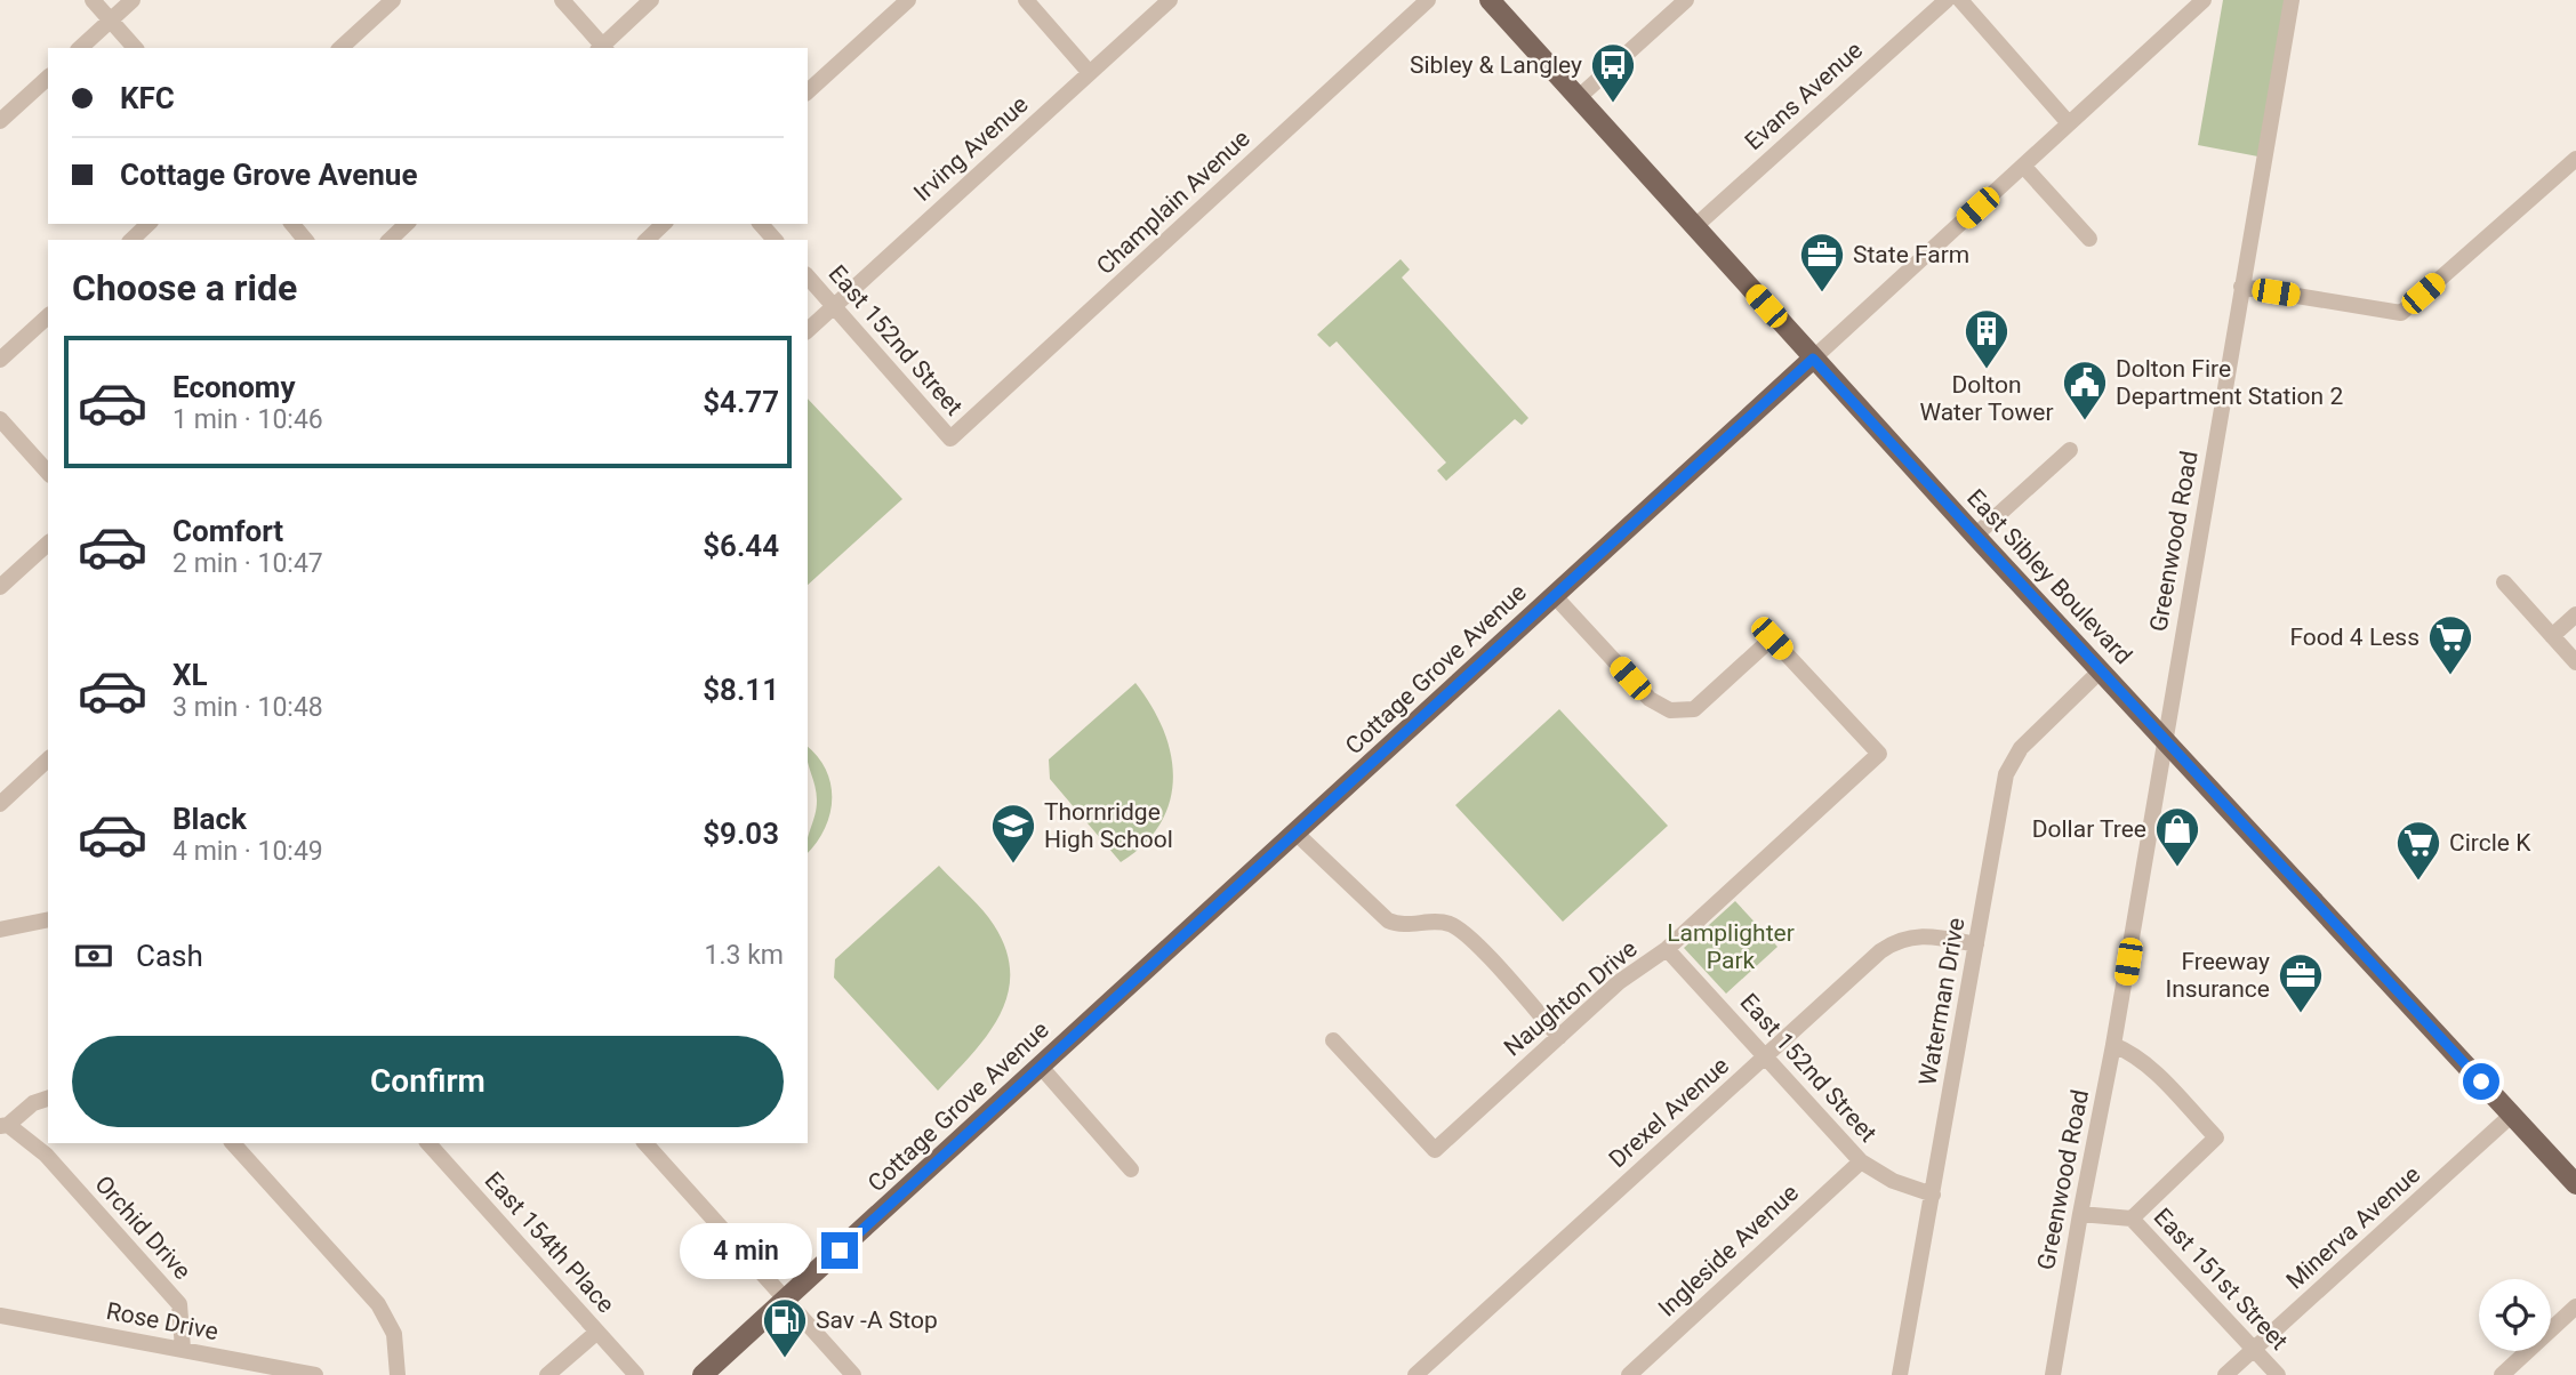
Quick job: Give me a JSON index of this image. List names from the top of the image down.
{
  "streets": {
    "main road": ["East Sibley Boulevard", "Cottage Grove Avenue"],
    "street": [
      "Evans Avenue",
      "Irving Avenue",
      "Champlain Avenue",
      "East 152nd Street",
      "Greenwood Road",
      "Naughton Drive",
      "Waterman Drive",
      "Drexel Avenue",
      "Orchid Drive",
      "Minerva Avenue",
      "East 154th Place",
      "Ingleside Avenue",
      "East 151st Street",
      "Rose Drive"
    ]
  },
  "crossings": [
    ["Evans Avenue", "East Sibley Boulevard"],
    ["Irving Avenue", "East 152nd Street"],
    ["Champlain Avenue", "East 152nd Street"],
    ["East 152nd Street", "Naughton Drive"],
    ["East 152nd Street", "Waterman Drive"],
    ["East 152nd Street", "Drexel Avenue"],
    ["East 152nd Street", "Ingleside Avenue"],
    ["Greenwood Road", "East Sibley Boulevard"],
    ["Greenwood Road", "East 151st Street"],
    ["East Sibley Boulevard", "Cottage Grove Avenue"],
    ["East Sibley Boulevard", "Waterman Drive"],
    ["East Sibley Boulevard", "Minerva Avenue"],
    ["Cottage Grove Avenue", "Naughton Drive"],
    ["Waterman Drive", "Drexel Avenue"],
    ["Orchid Drive", "Rose Drive"],
    ["Minerva Avenue", "East 151st Street"]
  ],
  "parks": ["Lamplighter Park"],
  "places": {
    "bus stop": ["Sibley & Langley"],
    "office": ["State Farm", "Freeway Insurance"],
    "building": ["Dolton Water Tower"],
    "public building": ["Dolton Fire Department Station 2"],
    "supermarket": ["Food 4 Less", "Circle K"],
    "school or university": ["Thornridge High School"],
    "shop": ["Dollar Tree"],
    "fuel station": ["Sav -A Stop"]
  },
  "page": {
    "banner": ["KFC", "Cottage Grove Avenue"],
    "heading": "Choose a ride",
    "list": [
      {
        "name": "Economy",
        "note": "1 min · 10:46",
        "value": "$4.77"
      },
      {
        "name": "Comfort",
        "note": "2 min · 10:47",
        "value": "$6.44"
      },
      {
        "name": "XL",
        "note": "3 min · 10:48",
        "value": "$8.11"
      },
      {
        "name": "Black",
        "note": "4 min · 10:49",
        "value": "$9.03"
      }
    ],
    "pay": ["Cash", "1.3 km"],
    "buttons": "Confirm",
    "bubble": "4 min"
  }
}
